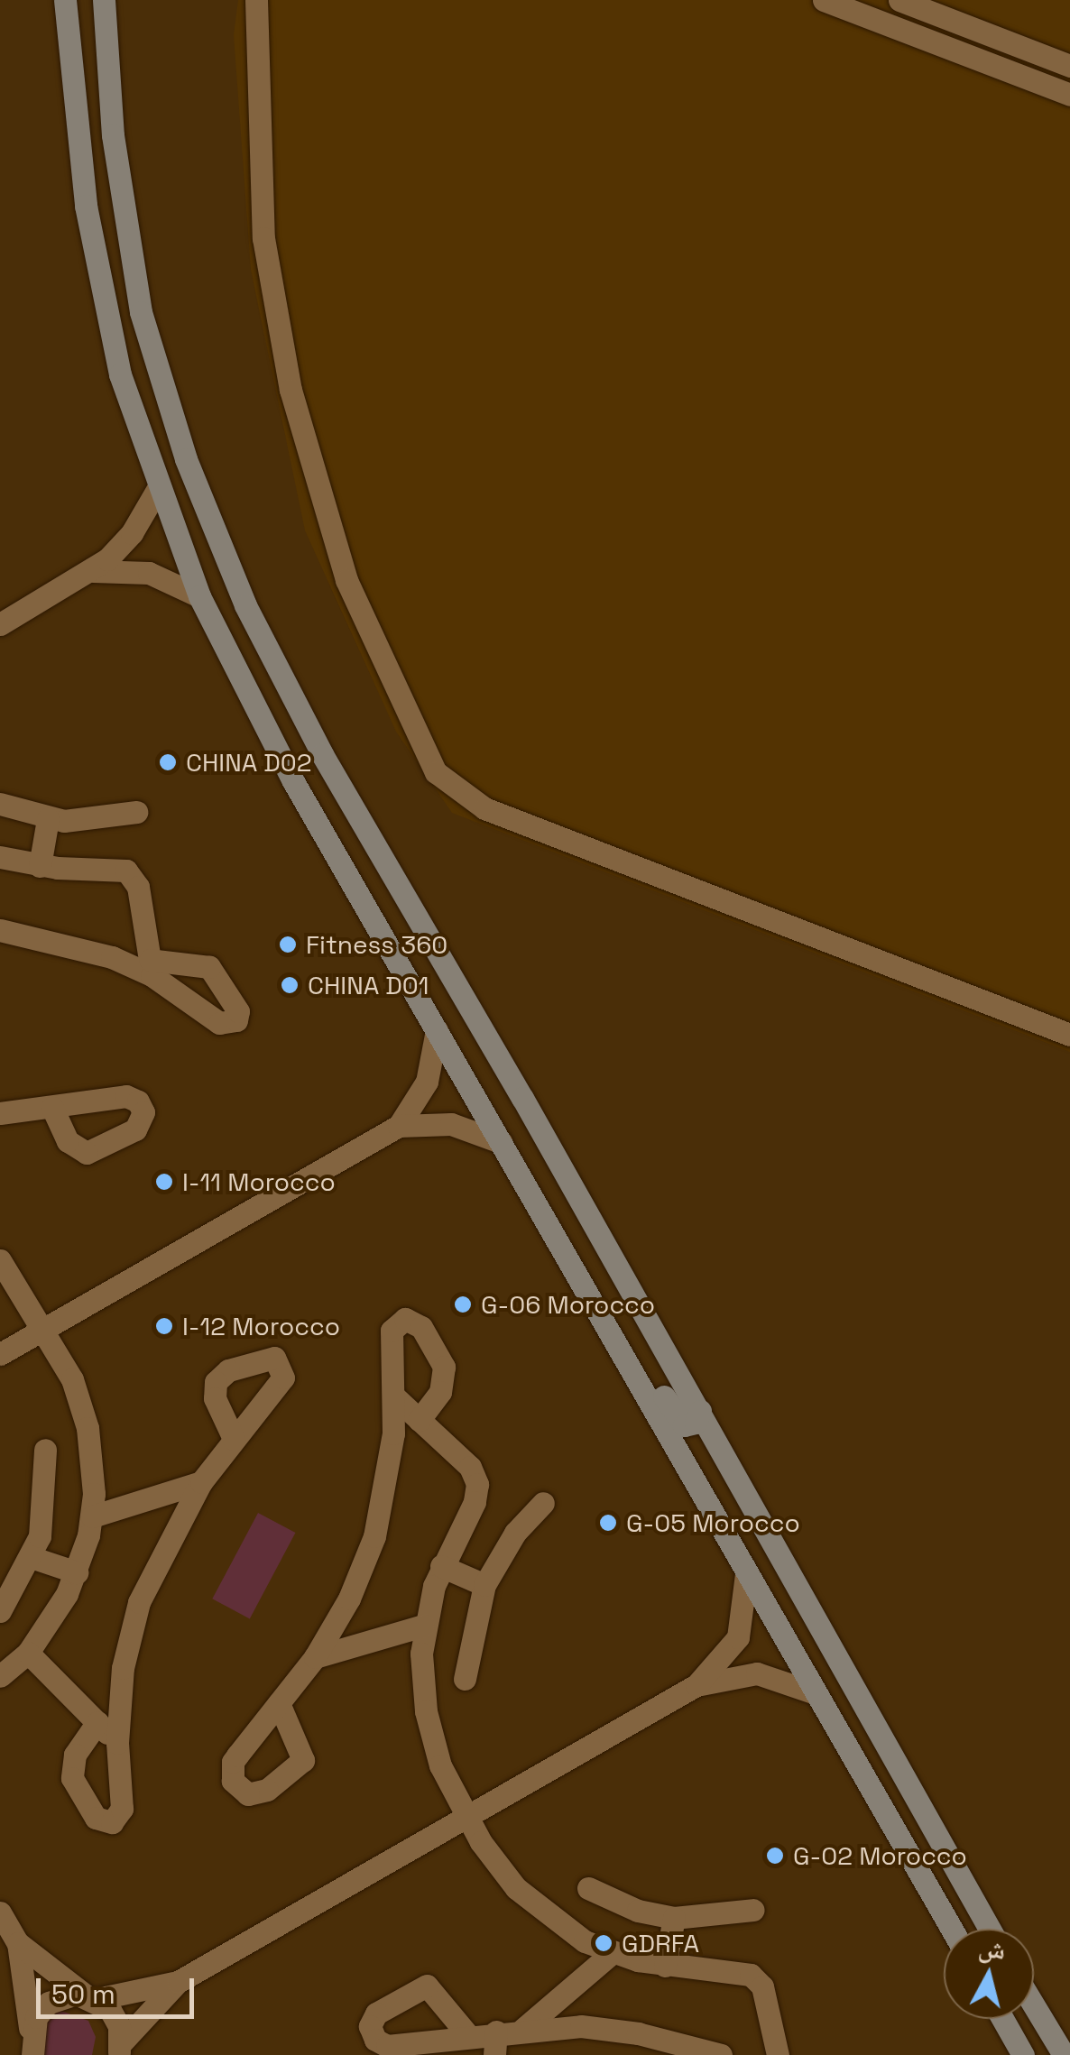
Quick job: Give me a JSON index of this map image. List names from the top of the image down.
{
  "places": [
    "CHINA D02",
    "Fitness 360",
    "CHINA D01",
    "I-11 Morocco",
    "G-06 Morocco",
    "I-12 Morocco",
    "G-05 Morocco",
    "G-02 Morocco",
    "GDRFA"
  ],
  "scale_bar": "50 m",
  "north": "top"
}
